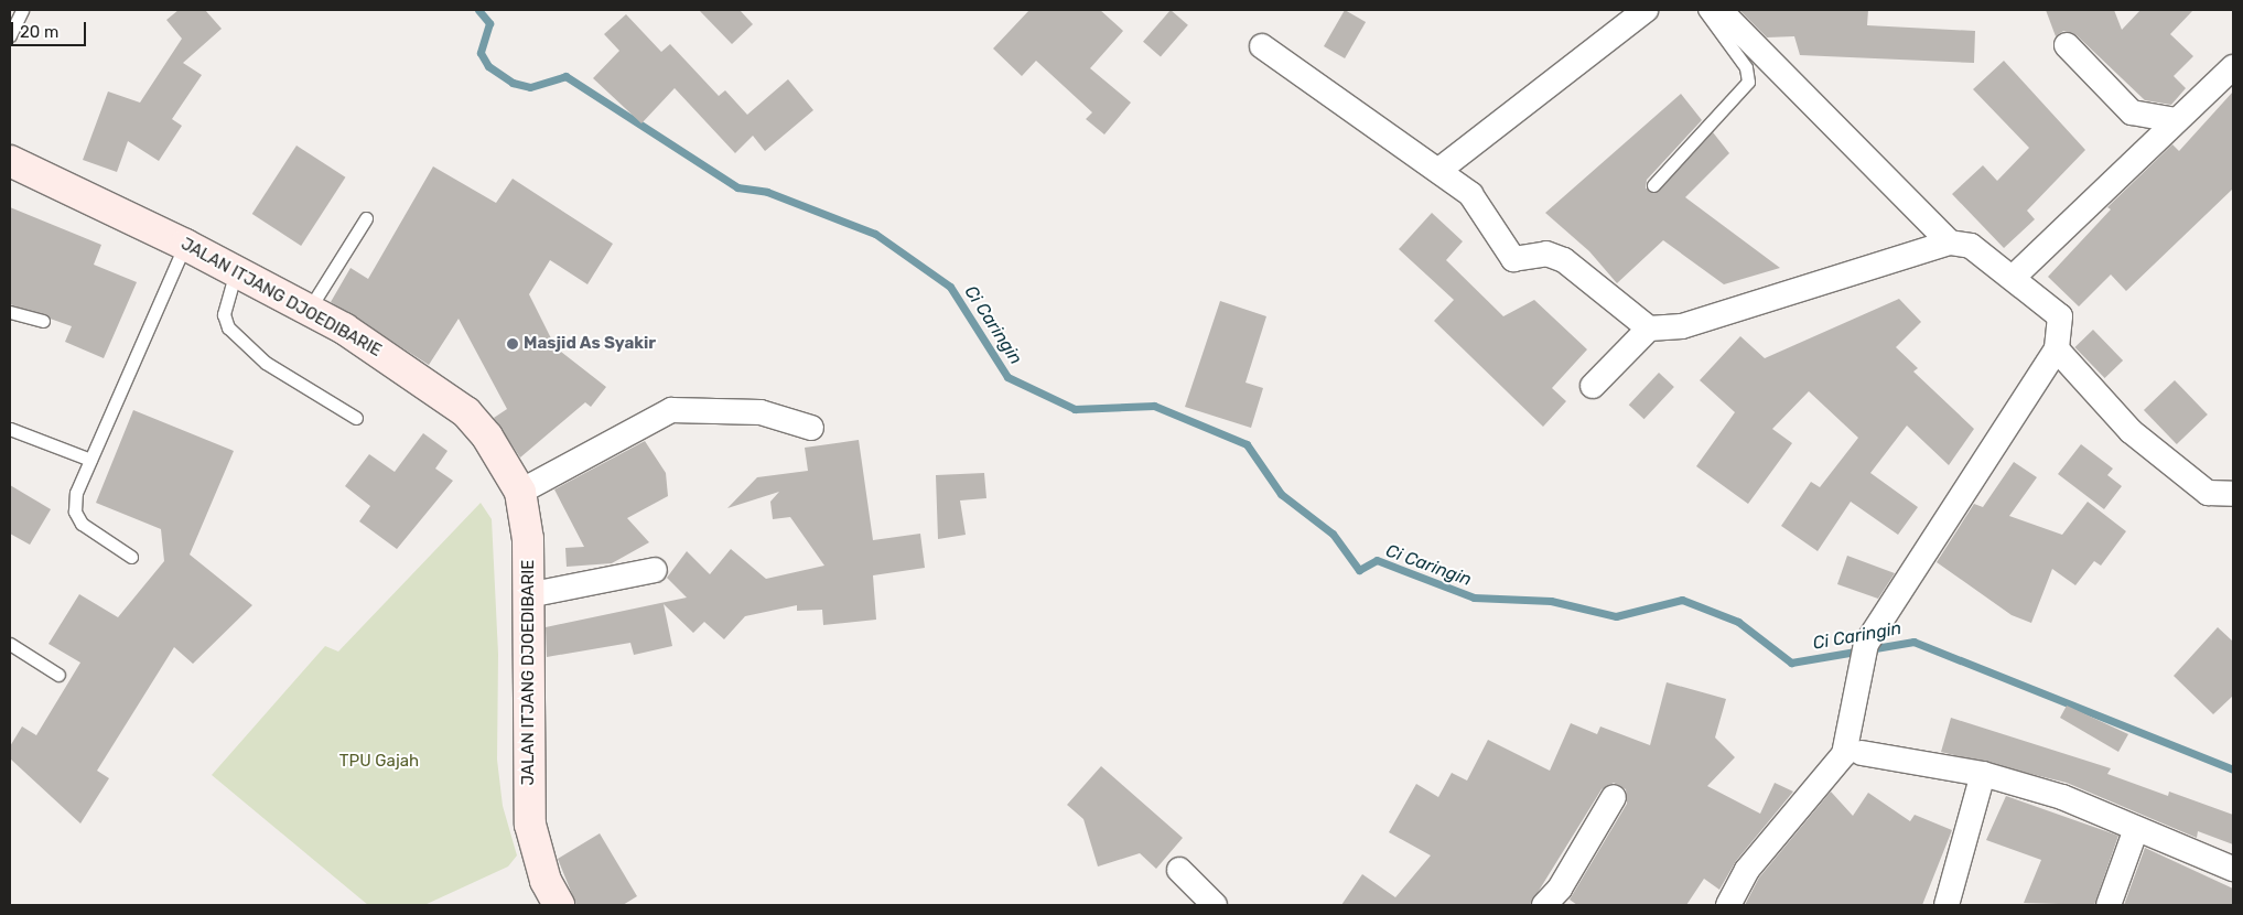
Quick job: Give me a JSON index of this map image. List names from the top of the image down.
{
  "streets": {
    "main road": ["JALAN ITJANG DJOEDIBARIE"]
  },
  "water": ["Ci Caringin"],
  "parks": ["TPU Gajah"],
  "places": ["Masjid As Syakir"],
  "scale_bar": "20 m"
}
